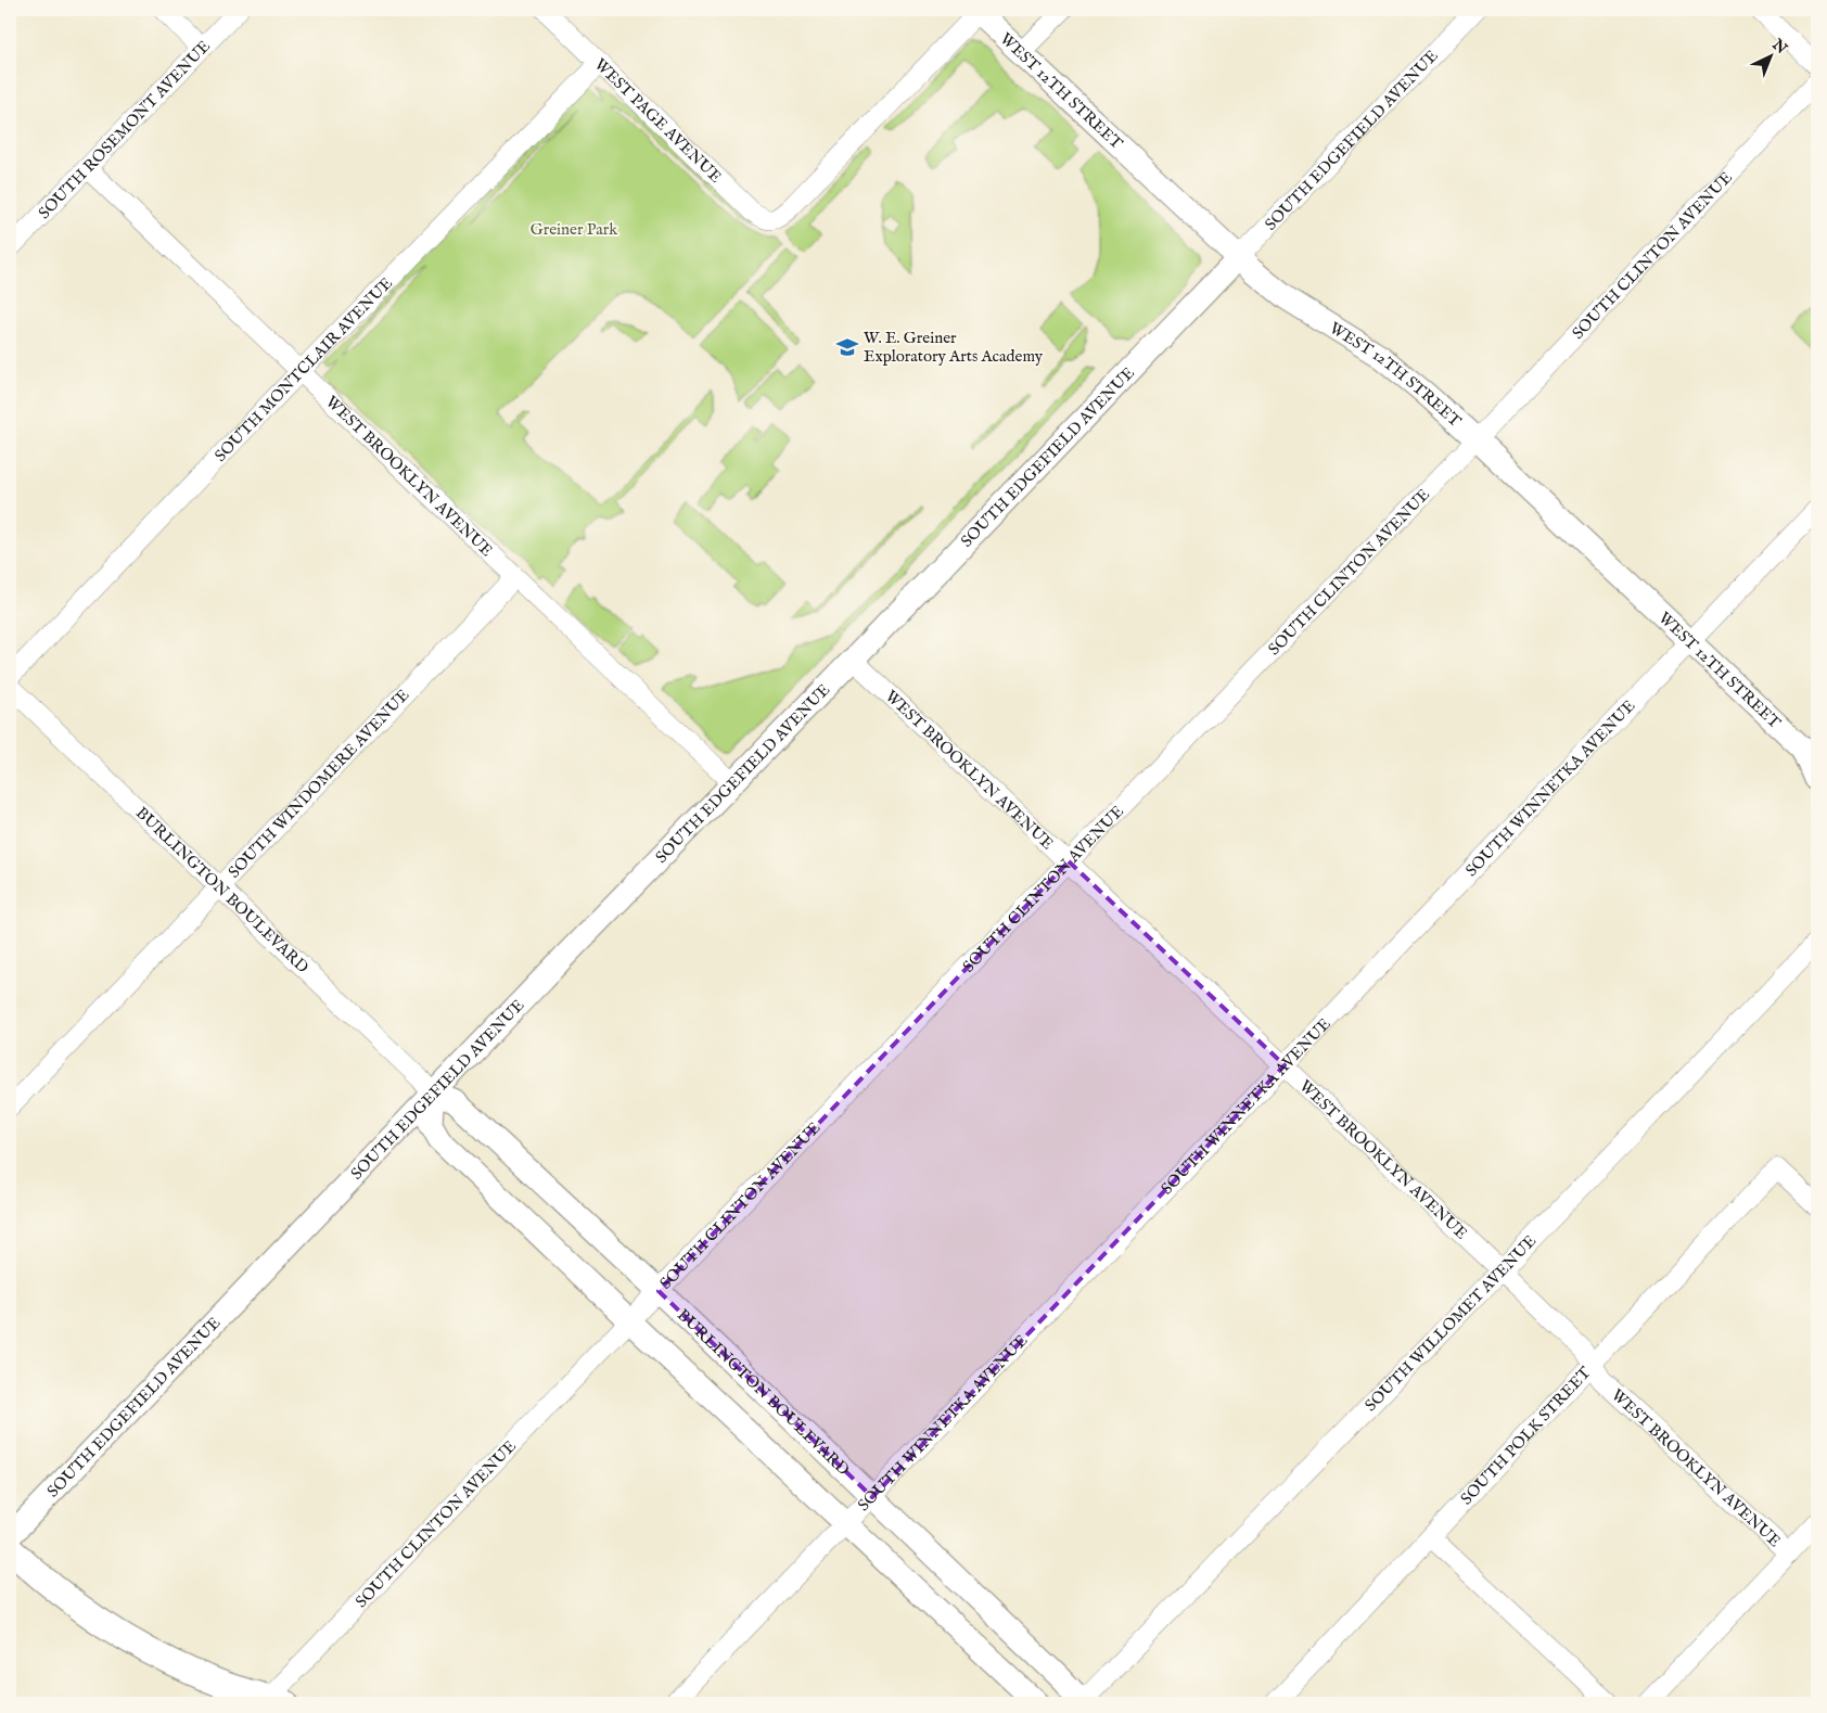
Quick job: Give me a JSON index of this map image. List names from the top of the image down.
{
  "streets": {
    "main road": ["WEST 12TH STREET"],
    "street": [
      "WEST PAGE AVENUE",
      "SOUTH ROSEMONT AVENUE",
      "SOUTH EDGEFIELD AVENUE",
      "SOUTH CLINTON AVENUE",
      "SOUTH MONTCLAIR AVENUE",
      "WEST BROOKLYN AVENUE",
      "SOUTH WINDOMERE AVENUE",
      "SOUTH WINNETKA AVENUE",
      "BURLINGTON BOULEVARD",
      "SOUTH WILLOMET AVENUE",
      "SOUTH POLK STREET"
    ]
  },
  "crossings": [
    ["WEST 12TH STREET", "WEST PAGE AVENUE"],
    ["WEST 12TH STREET", "SOUTH EDGEFIELD AVENUE"],
    ["WEST 12TH STREET", "SOUTH CLINTON AVENUE"],
    ["WEST 12TH STREET", "SOUTH WINNETKA AVENUE"],
    ["WEST PAGE AVENUE", "SOUTH MONTCLAIR AVENUE"],
    ["SOUTH ROSEMONT AVENUE", "WEST BROOKLYN AVENUE"],
    ["SOUTH EDGEFIELD AVENUE", "WEST BROOKLYN AVENUE"],
    ["SOUTH EDGEFIELD AVENUE", "BURLINGTON BOULEVARD"],
    ["SOUTH CLINTON AVENUE", "WEST BROOKLYN AVENUE"],
    ["SOUTH CLINTON AVENUE", "BURLINGTON BOULEVARD"],
    ["SOUTH MONTCLAIR AVENUE", "WEST BROOKLYN AVENUE"],
    ["WEST BROOKLYN AVENUE", "SOUTH WINDOMERE AVENUE"],
    ["WEST BROOKLYN AVENUE", "SOUTH WINNETKA AVENUE"],
    ["WEST BROOKLYN AVENUE", "SOUTH WILLOMET AVENUE"],
    ["WEST BROOKLYN AVENUE", "SOUTH POLK STREET"],
    ["SOUTH WINDOMERE AVENUE", "BURLINGTON BOULEVARD"],
    ["SOUTH WINNETKA AVENUE", "BURLINGTON BOULEVARD"],
    ["BURLINGTON BOULEVARD", "SOUTH WILLOMET AVENUE"]
  ],
  "parks": ["Greiner Park"],
  "places": {
    "school or university": ["W. E. Greiner Exploratory Arts Academy"]
  },
  "north": "top right"
}
